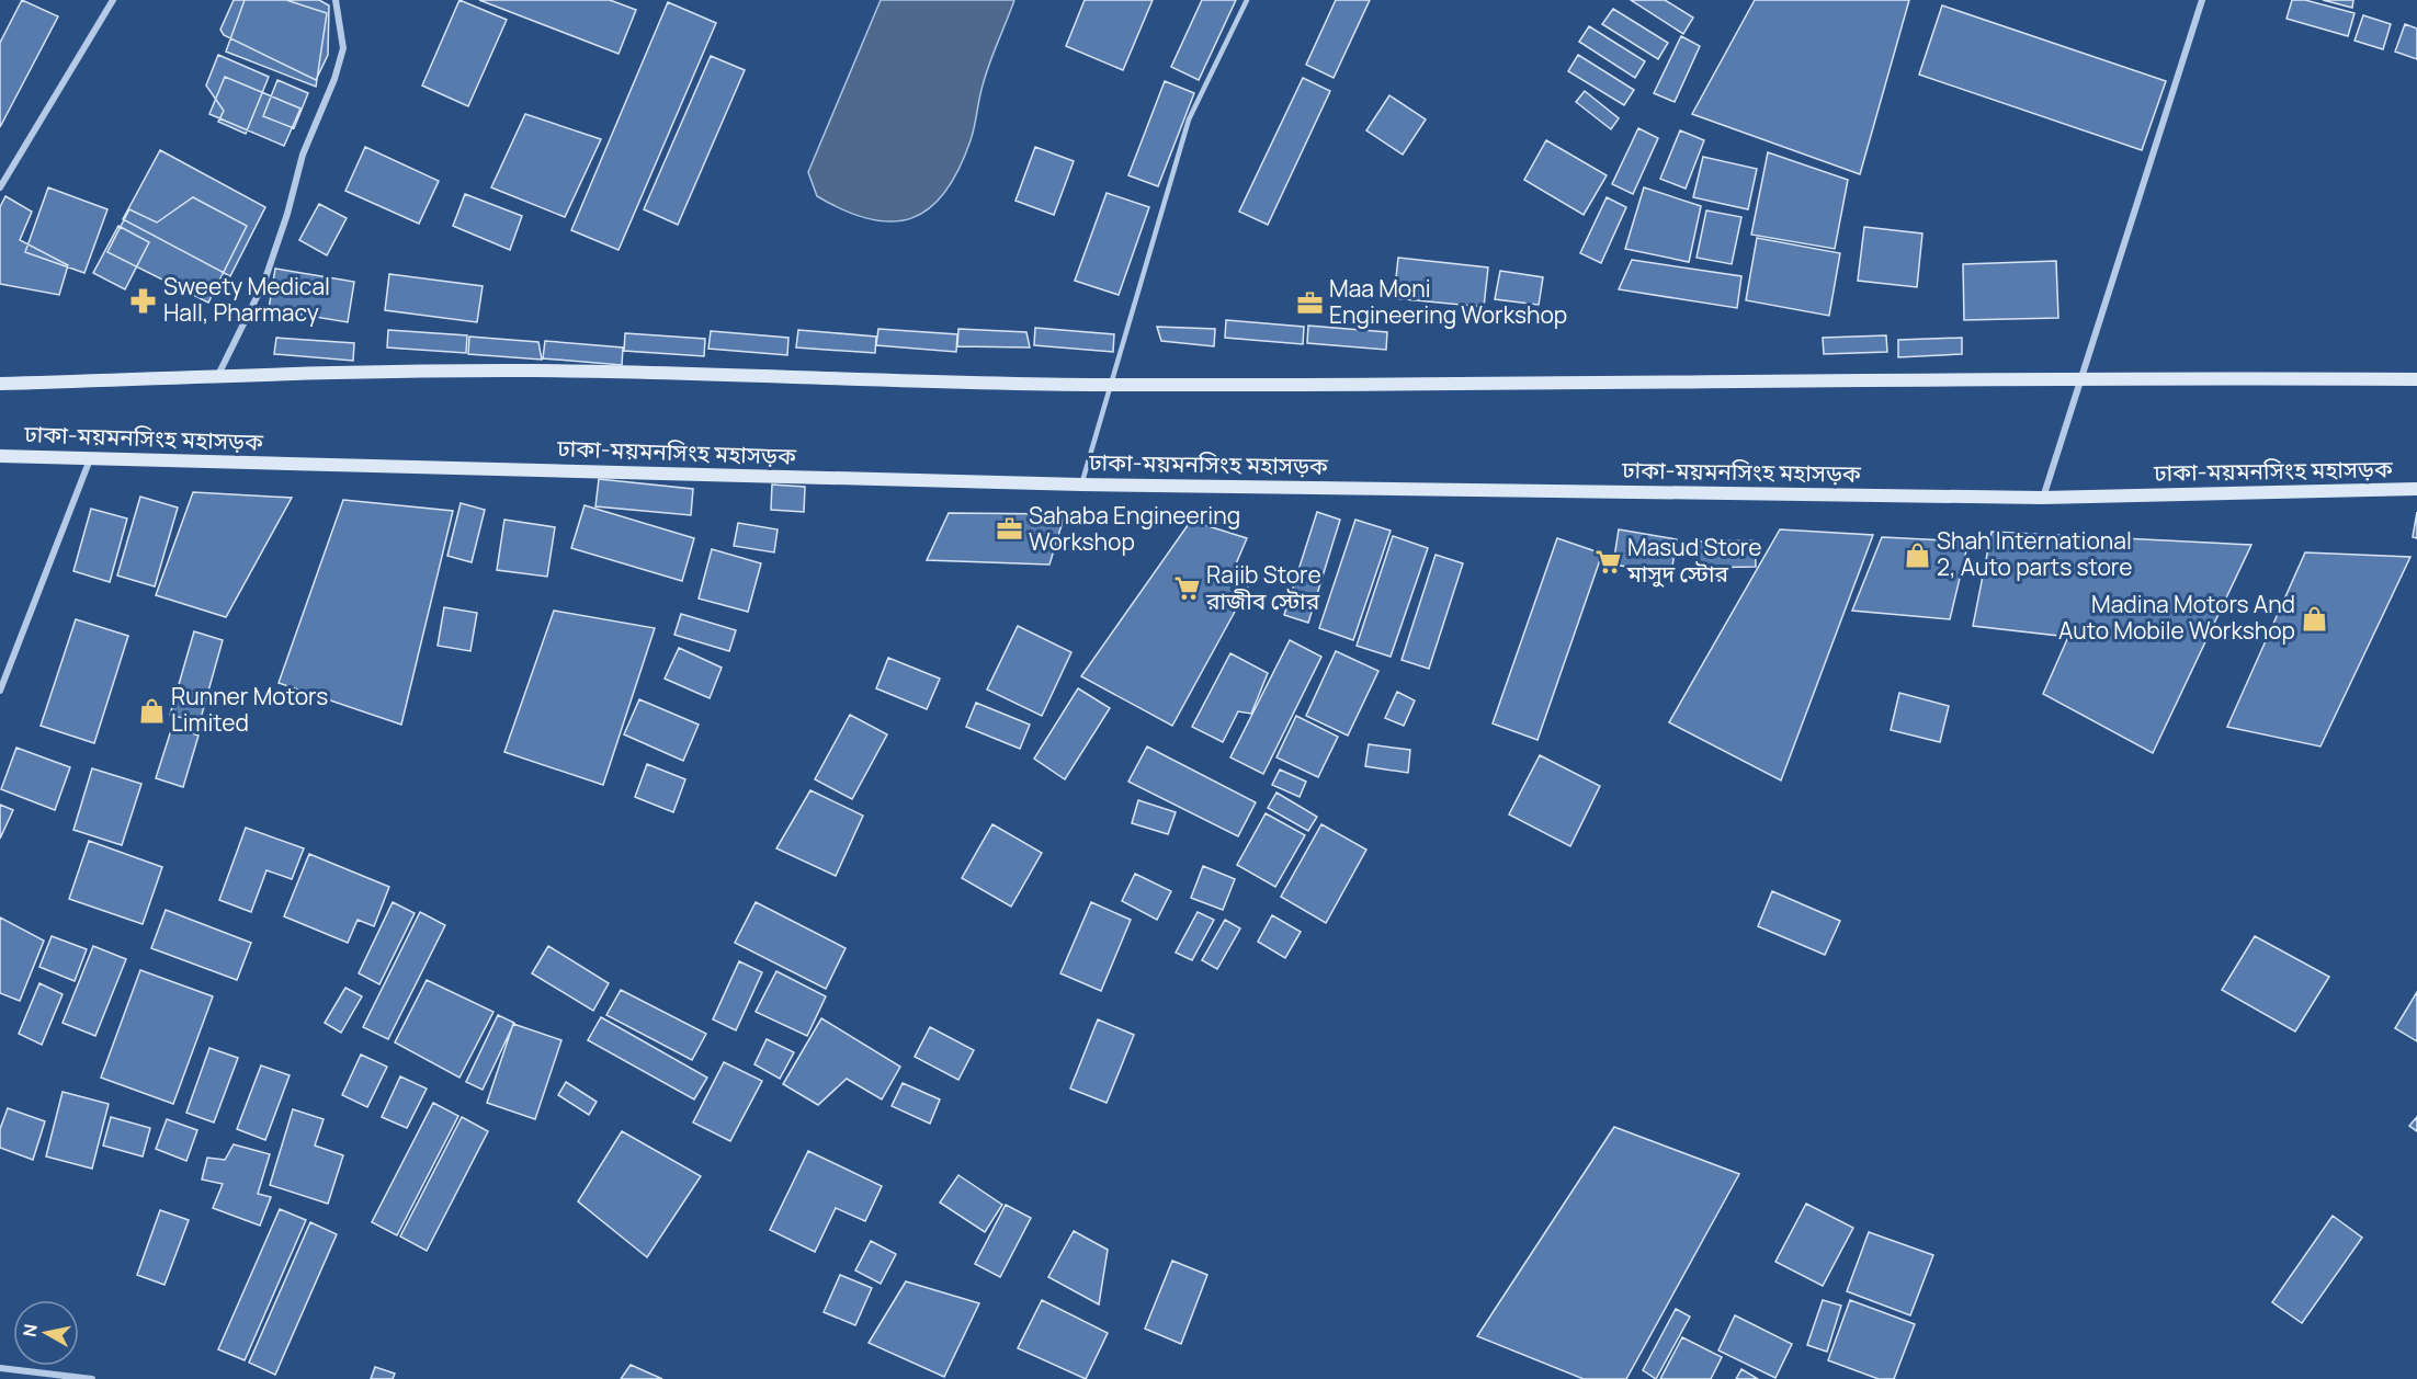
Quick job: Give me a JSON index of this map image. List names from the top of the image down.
{
  "streets": {
    "main road": ["ঢাকা-ময়মনসিংহ মহাসড়ক"]
  },
  "places": {
    "pharmacy": ["Sweety Medical Hall, Pharmacy"],
    "office": ["Maa Moni Engineering Workshop", "Sahaba Engineering Workshop"],
    "shop": ["Shah International 2, Auto parts store", "Madina Motors And Auto Mobile Workshop", "Runner Motors Limited"],
    "supermarket": ["Masud Store মাসুদ স্টোর", "Rajib Store রাজীব স্টোর"]
  },
  "north": "left"
}
